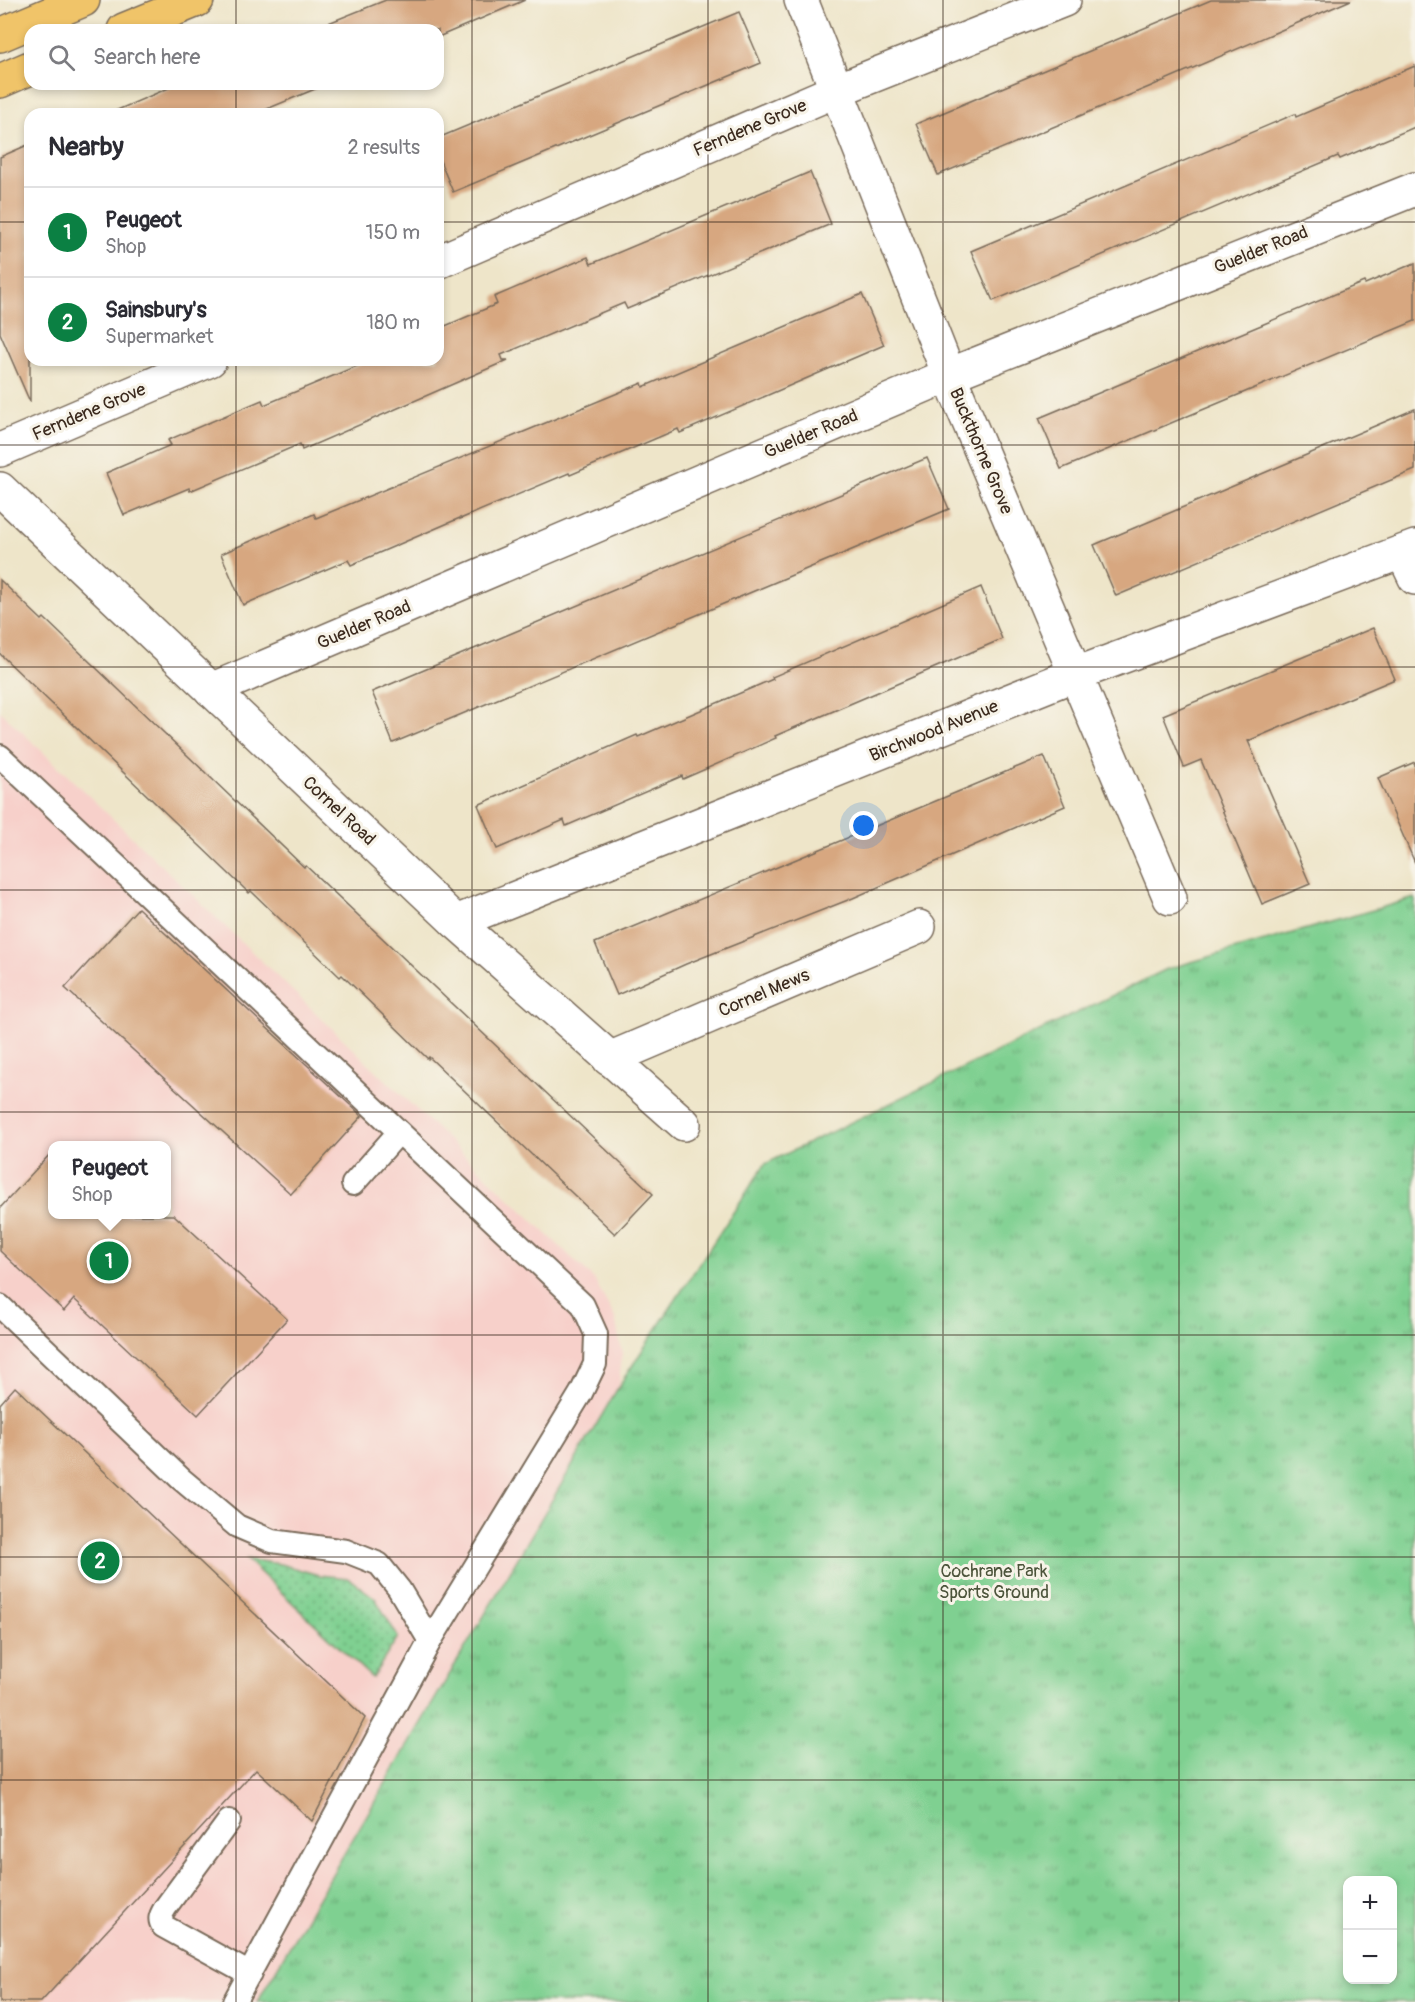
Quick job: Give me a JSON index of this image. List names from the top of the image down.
{
  "streets": {
    "street": [
      "Ferndene Grove",
      "Guelder Road",
      "Buckthorne Grove",
      "Birchwood Avenue",
      "Cornel Road",
      "Cornel Mews"
    ]
  },
  "crossings": [
    ["Ferndene Grove", "Buckthorne Grove"],
    ["Guelder Road", "Buckthorne Grove"],
    ["Guelder Road", "Cornel Road"],
    ["Buckthorne Grove", "Birchwood Avenue"],
    ["Birchwood Avenue", "Cornel Road"],
    ["Cornel Road", "Cornel Mews"]
  ],
  "parks": ["Cochrane Park Sports Ground"],
  "page": {
    "search": "Search here",
    "heading": ["Nearby", "2 results"],
    "list": [
      {
        "mark": "1",
        "name": "Peugeot",
        "note": "Shop",
        "value": "150 m"
      },
      {
        "mark": "2",
        "name": "Sainsbury's",
        "note": "Supermarket",
        "value": "180 m"
      }
    ],
    "popup": ["Peugeot", "Shop"],
    "pins": ["1", "2"],
    "map_buttons": ["+", "−"]
  }
}
